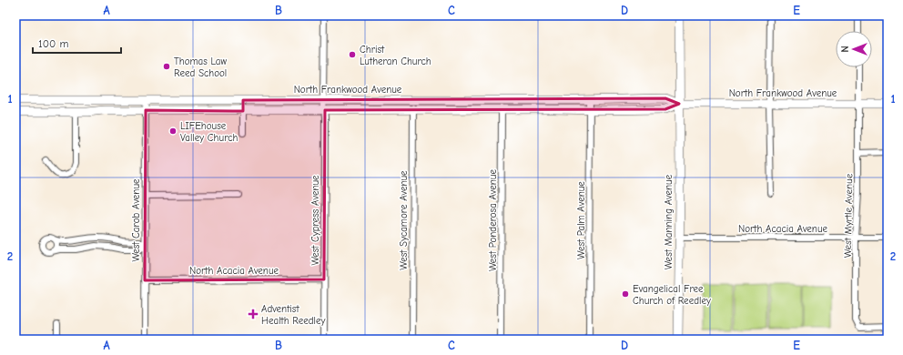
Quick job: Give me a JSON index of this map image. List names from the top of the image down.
{
  "streets": {
    "street": [
      "North Frankwood Avenue",
      "West Myrtle Avenue",
      "West Carob Avenue",
      "West Cypress Avenue",
      "West Sycamore Avenue",
      "West Ponderosa Avenue",
      "West Palm Avenue",
      "West Manning Avenue",
      "North Acacia Avenue"
    ]
  },
  "crossings": [
    ["North Frankwood Avenue", "West Myrtle Avenue"],
    ["North Frankwood Avenue", "West Carob Avenue"],
    ["North Frankwood Avenue", "West Cypress Avenue"],
    ["North Frankwood Avenue", "West Sycamore Avenue"],
    ["North Frankwood Avenue", "West Ponderosa Avenue"],
    ["North Frankwood Avenue", "West Palm Avenue"],
    ["North Frankwood Avenue", "West Manning Avenue"],
    ["West Myrtle Avenue", "North Acacia Avenue"],
    ["West Carob Avenue", "North Acacia Avenue"],
    ["West Cypress Avenue", "North Acacia Avenue"],
    ["West Manning Avenue", "North Acacia Avenue"]
  ],
  "places": {
    "other": [
      "Christ Lutheran Church",
      "Thomas Law Reed School",
      "LIFEhouse Valley Church",
      "Evangelical Free Church of Reedley"
    ],
    "health": ["Adventist Health Reedley"]
  },
  "scale_bar": "100 m",
  "north": "left",
  "grid": {
    "columns": [
      "A",
      "B",
      "C",
      "D",
      "E"
    ],
    "rows": ["1", "2"]
  }
}
